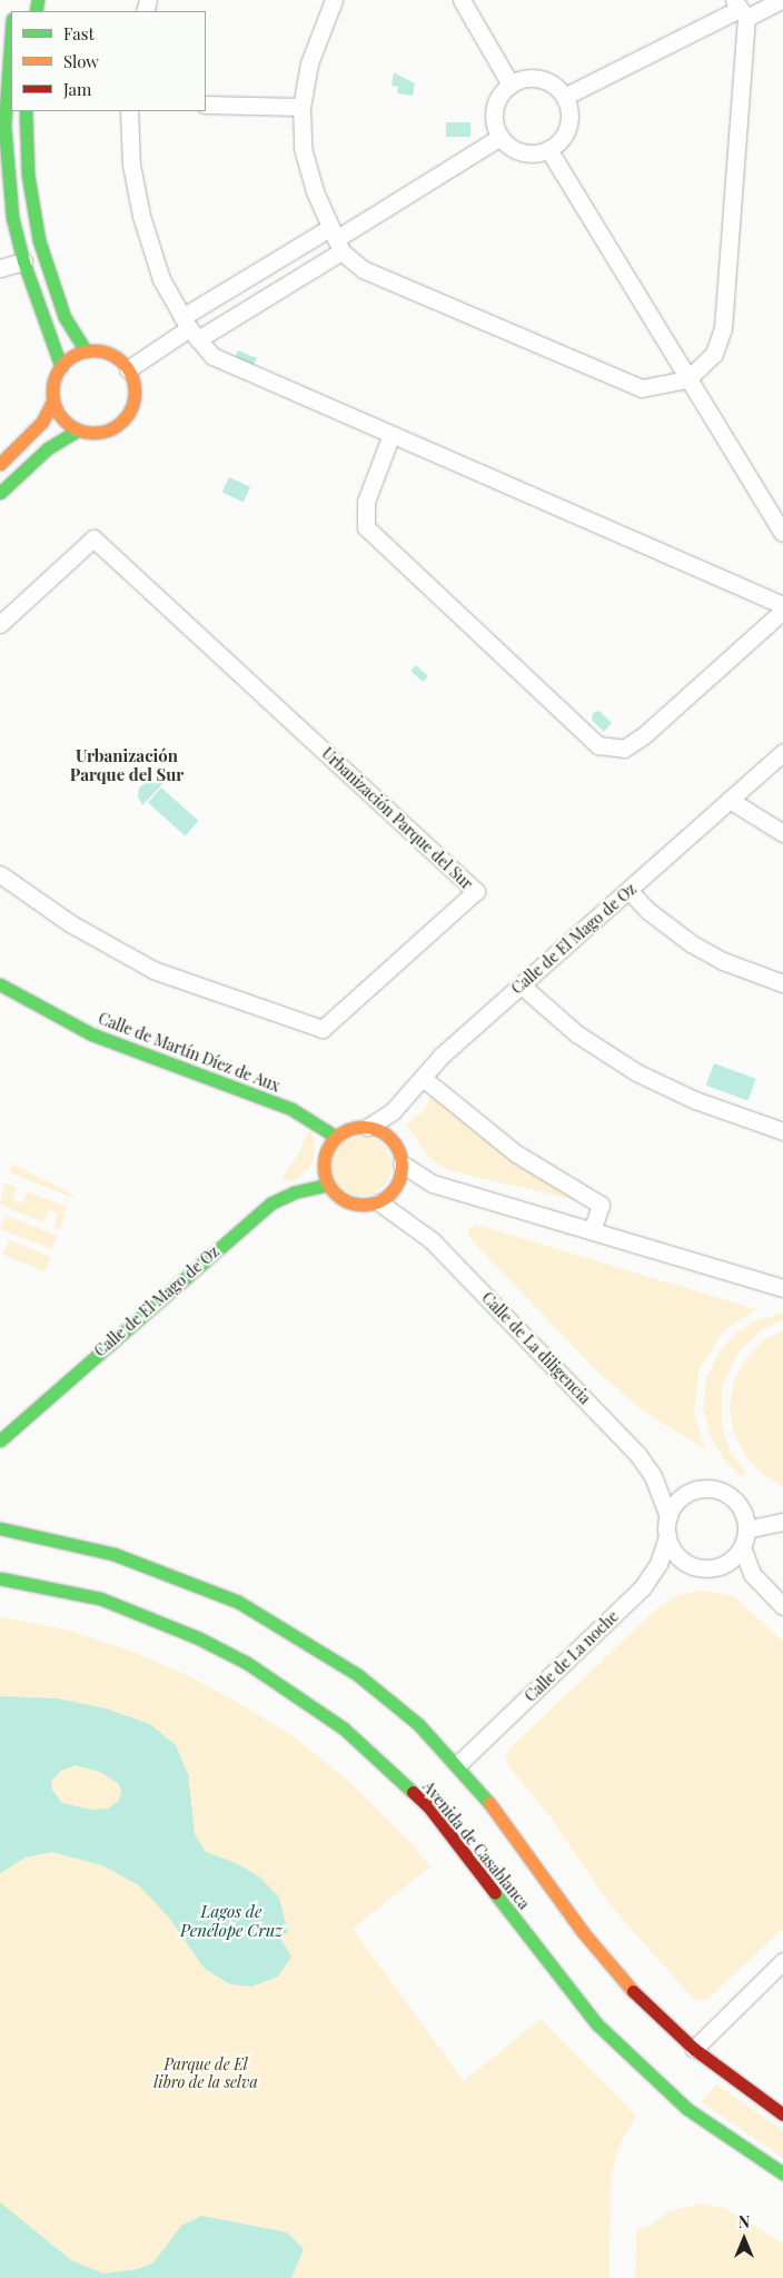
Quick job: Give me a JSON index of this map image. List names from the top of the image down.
{
  "streets": {
    "street": [
      "Urbanización Parque del Sur",
      "Calle de El Mago de Oz",
      "Calle de Martín Díez de Aux",
      "Calle de La diligencia",
      "Calle de La noche",
      "Avenida de Casablanca"
    ]
  },
  "crossings": [
    ["Calle de El Mago de Oz", "Calle de Martín Díez de Aux"],
    ["Calle de El Mago de Oz", "Calle de La diligencia"],
    ["Calle de Martín Díez de Aux", "Calle de La diligencia"],
    ["Calle de La diligencia", "Calle de La noche"]
  ],
  "districts": ["Urbanización Parque del Sur"],
  "water": ["Lagos de Penélope Cruz"],
  "parks": ["Parque de El libro de la selva"],
  "legend": ["Fast", "Slow", "Jam"],
  "north": "top"
}
